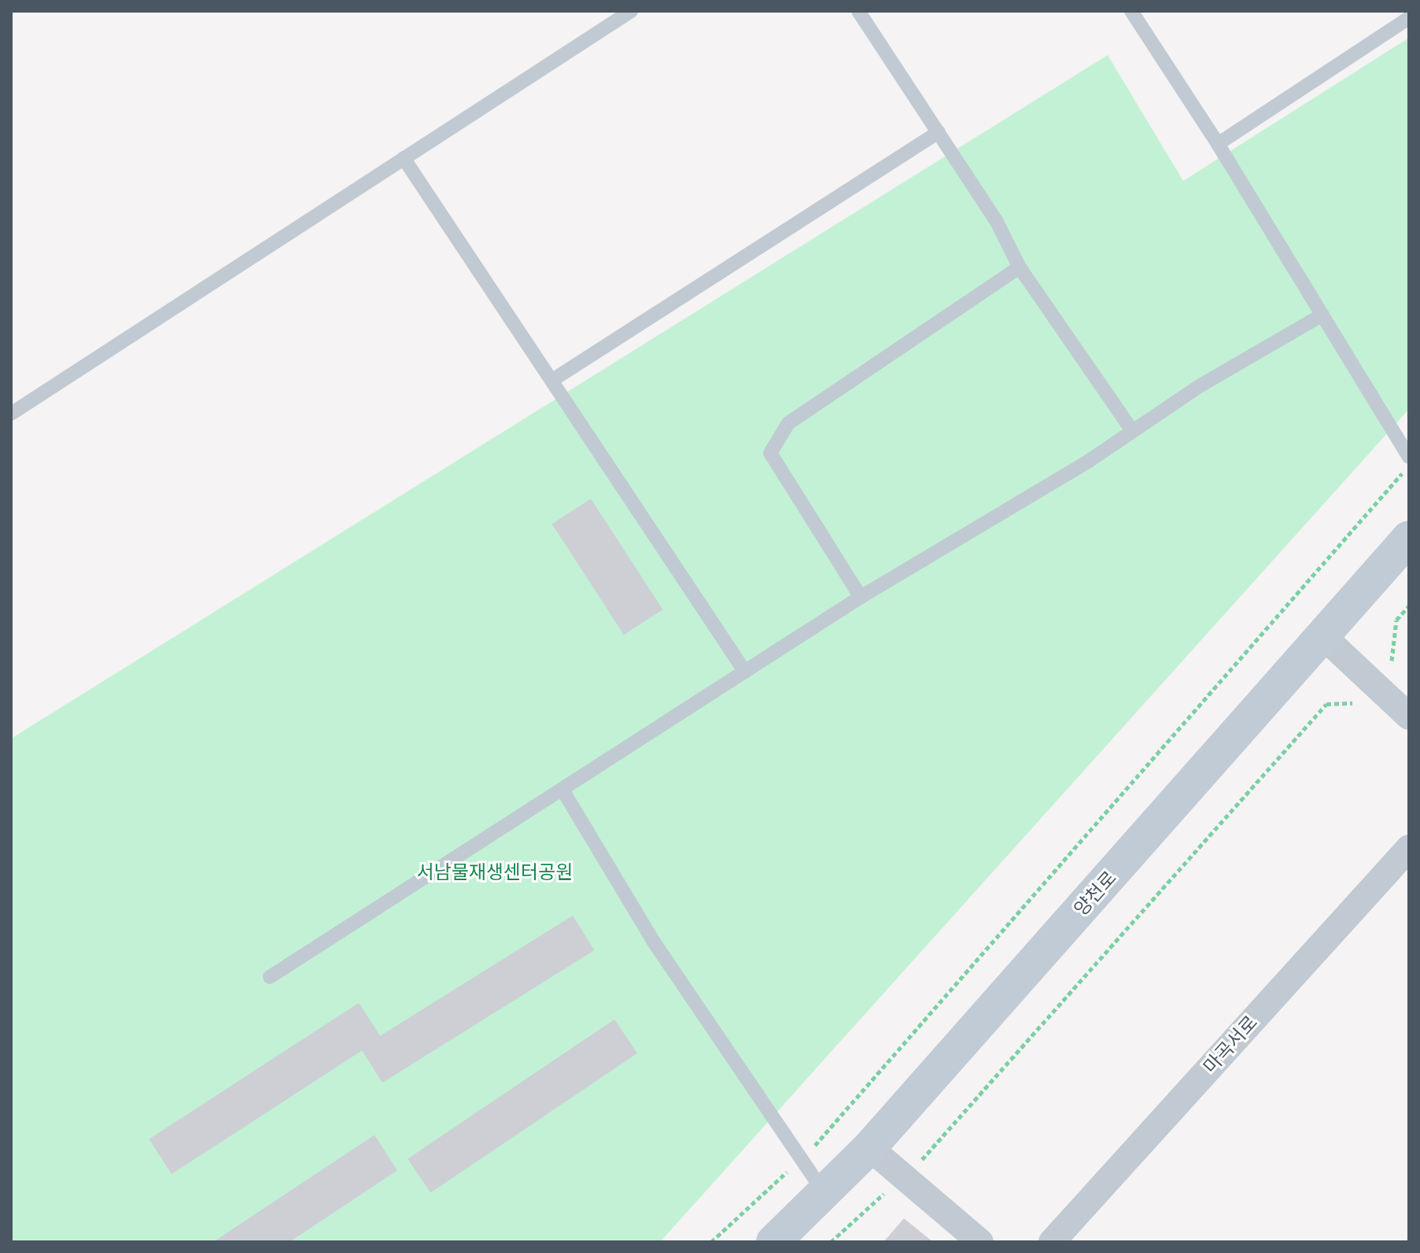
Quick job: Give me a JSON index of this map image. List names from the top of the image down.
{
  "streets": {
    "main road": ["양천로"],
    "street": ["마곡서로"]
  },
  "parks": ["서남물재생센터공원"]
}
